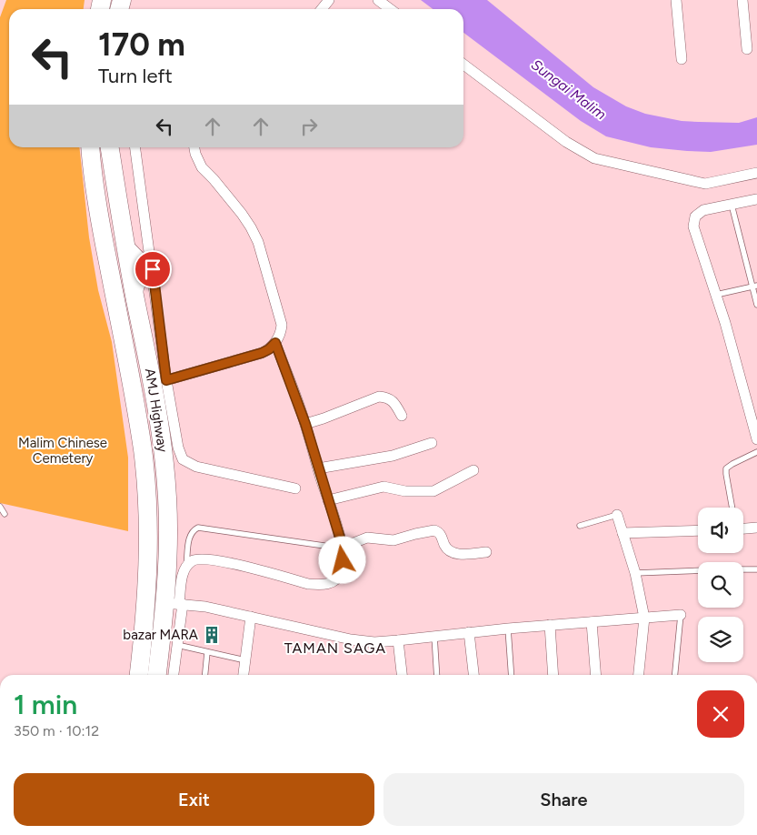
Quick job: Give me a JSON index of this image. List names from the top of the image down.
{
  "streets": {
    "highway": ["AMJ Highway"]
  },
  "districts": ["TAMAN SAGA"],
  "water": ["Sungai Malim"],
  "parks": ["Malim Chinese Cemetery"],
  "places": {
    "building": ["bazar MARA"]
  },
  "page": {
    "turn": ["170 m", "Turn left"],
    "heading": ["1 min", "350 m · 10:12"],
    "buttons": ["Exit", "Share"]
  }
}
